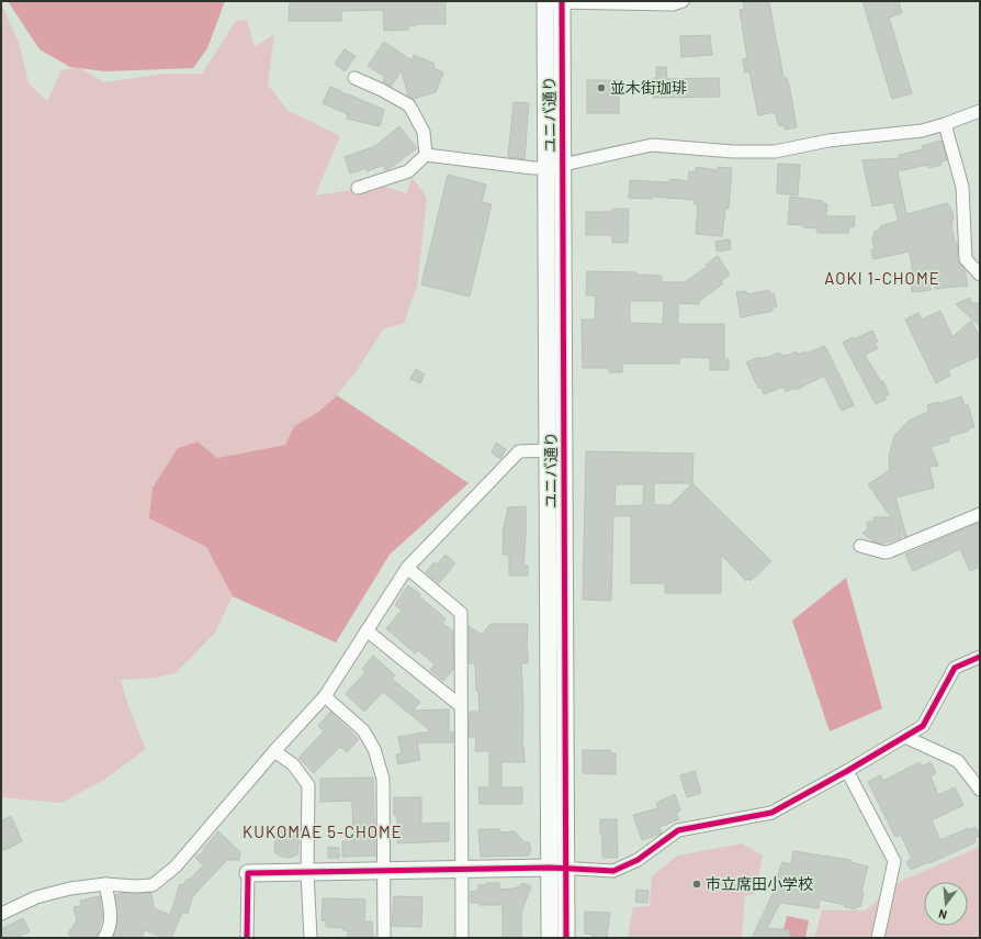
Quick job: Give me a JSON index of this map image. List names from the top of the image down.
{
  "streets": {
    "street": ["ユニバ通り"]
  },
  "districts": ["AOKI 1-CHOME", "KUKOMAE 5-CHOME"],
  "places": ["並木街珈琲", "市立席田小学校"],
  "north": "bottom"
}
